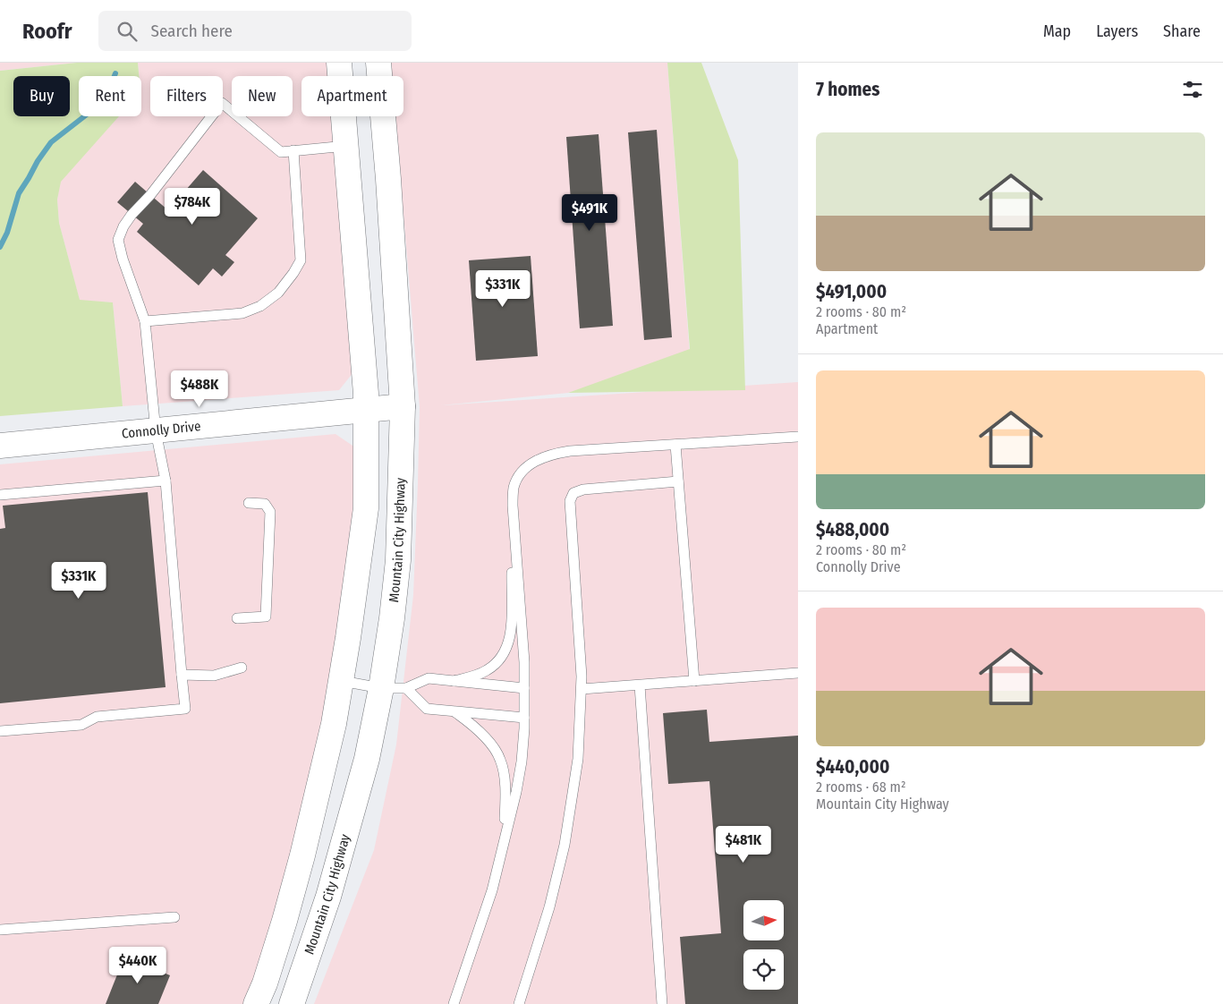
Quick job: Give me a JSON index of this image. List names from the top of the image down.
{
  "streets": {
    "main road": ["Connolly Drive", "Mountain City Highway"]
  },
  "crossings": [
    ["Connolly Drive", "Mountain City Highway"]
  ],
  "north": "right",
  "page": {
    "header": "Roofr",
    "search": "Search here",
    "nav": ["Map", "Layers", "Share"],
    "heading": "7 homes",
    "chip": [
      "Buy",
      "Rent",
      "Filters",
      "New",
      "Apartment"
    ],
    "list": [
      {
        "name": "$491,000",
        "note": "2 rooms · 80 m² · Apartment"
      },
      {
        "name": "$488,000",
        "note": "2 rooms · 80 m² · Connolly Drive"
      },
      {
        "name": "$440,000",
        "note": "2 rooms · 68 m² · Mountain City Highway"
      }
    ],
    "price": [
      "$784K",
      "$491K",
      "$331K",
      "$488K",
      "$331K",
      "$481K",
      "$440K"
    ]
  }
}
